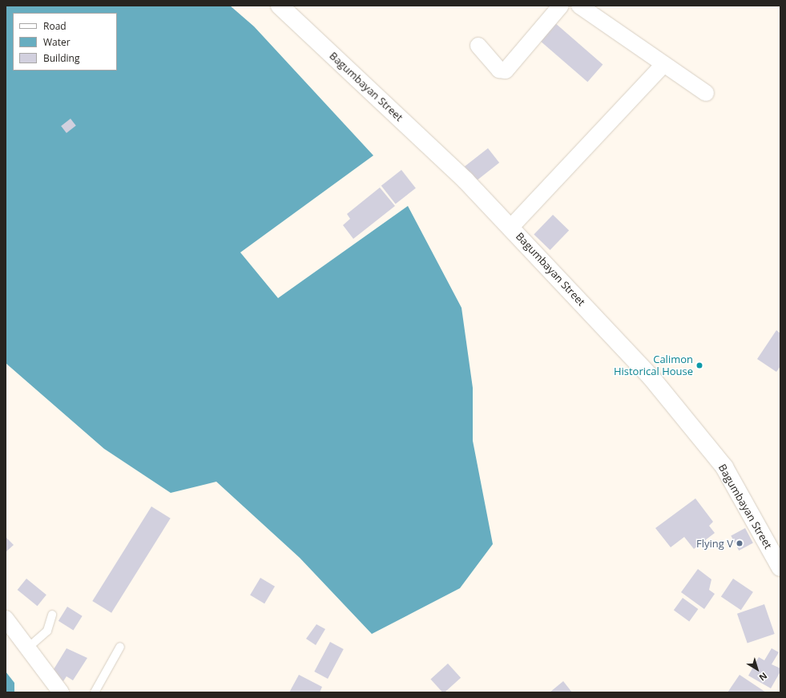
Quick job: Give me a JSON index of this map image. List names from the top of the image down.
{
  "streets": {
    "main road": ["Bagumbayan Street"]
  },
  "places": ["Calimon Historical House", "Flying V"],
  "legend": ["Road", "Water", "Building"],
  "north": "bottom right"
}
